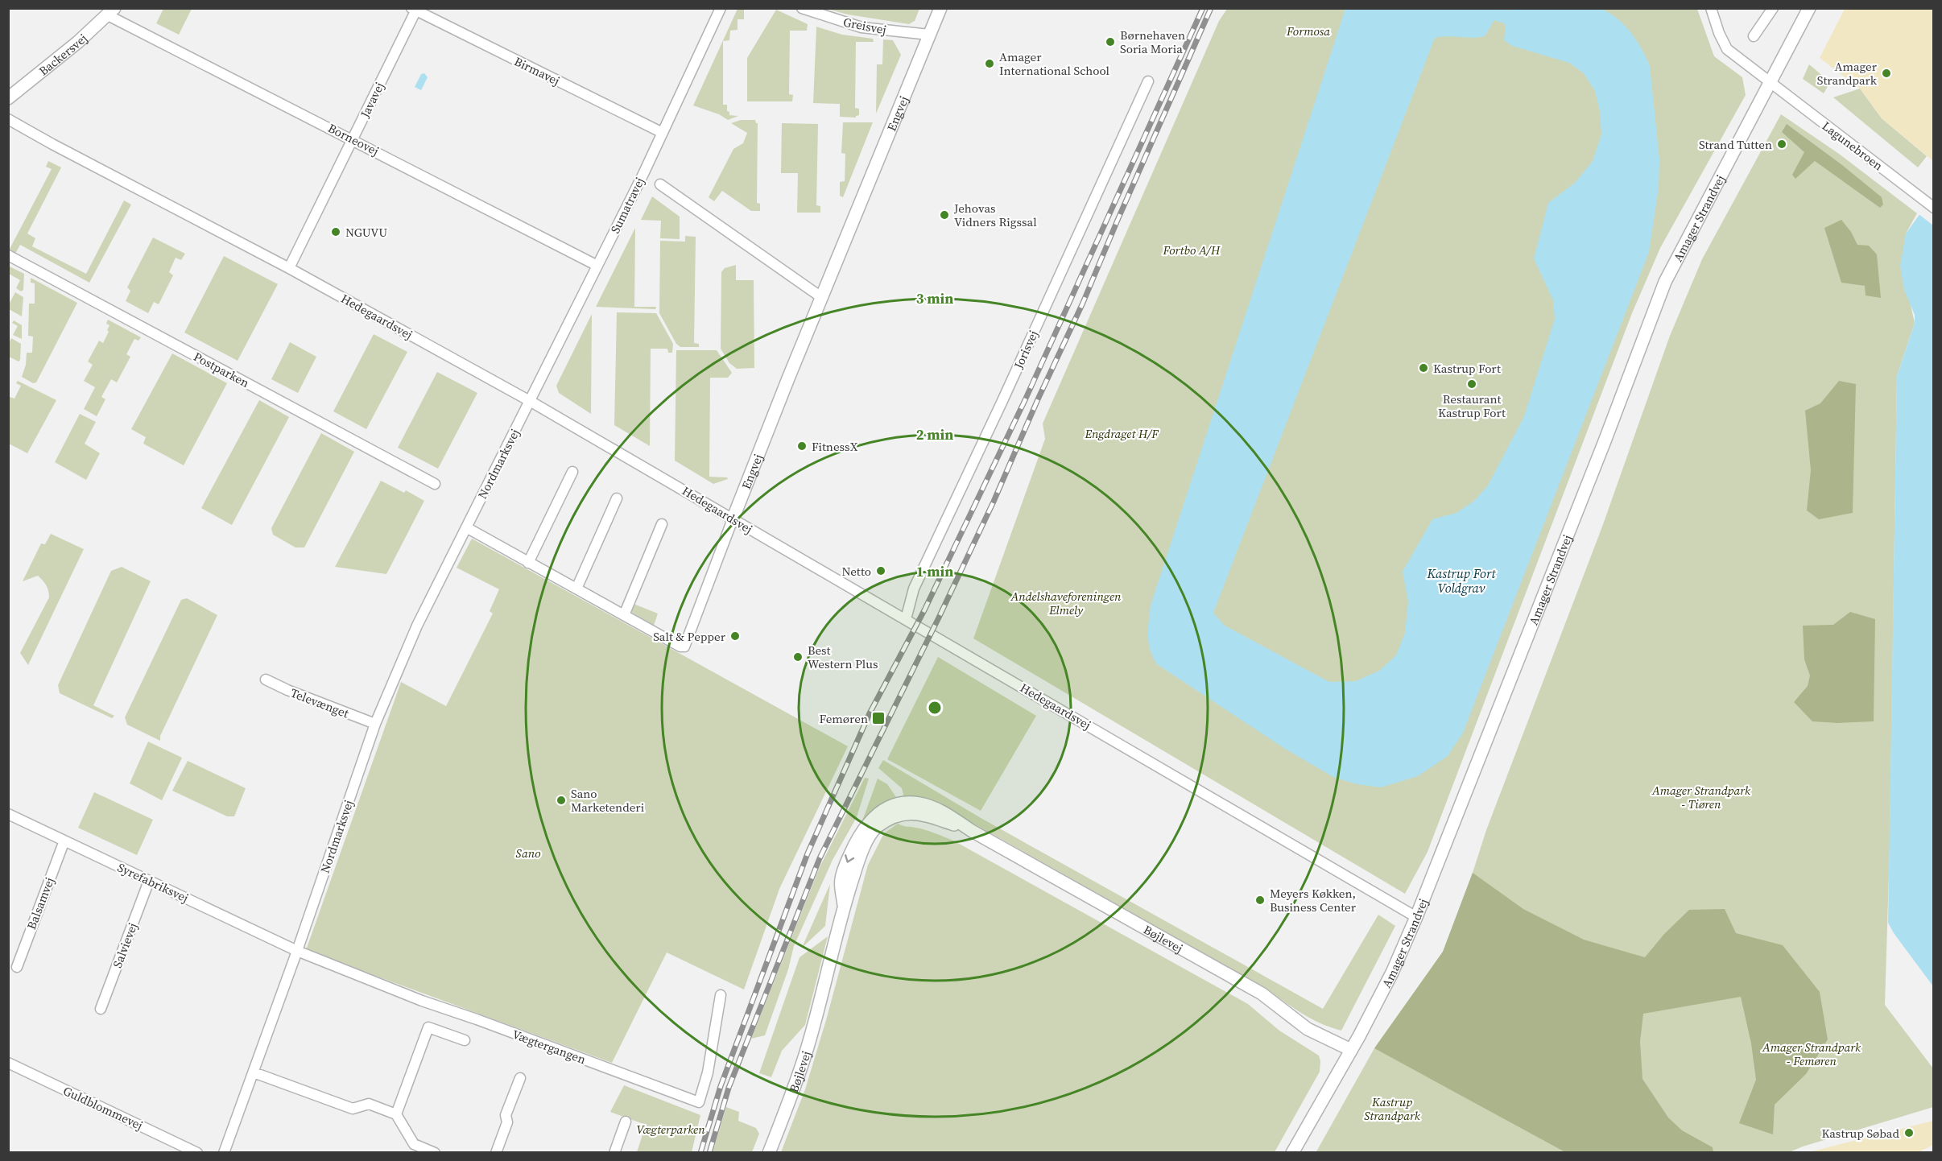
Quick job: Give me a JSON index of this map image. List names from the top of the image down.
{
  "streets": {
    "street": [
      "Greisvej",
      "Backersvej",
      "Birmavej",
      "Javavej",
      "Engvej",
      "Borneovej",
      "Lagunebroen",
      "Sumatravej",
      "Amager Strandvej",
      "Hedegaardsvej",
      "Jorisvej",
      "Postparken",
      "Nordmarksvej",
      "Televænget",
      "Syrefabriksvej",
      "Balsamvej",
      "Bøjlevej",
      "Salvievej",
      "Vægtergangen",
      "Guldblommevej"
    ]
  },
  "crossings": [
    ["Greisvej", "Engvej"],
    ["Backersvej", "Borneovej"],
    ["Birmavej", "Javavej"],
    ["Birmavej", "Sumatravej"],
    ["Javavej", "Borneovej"],
    ["Javavej", "Hedegaardsvej"],
    ["Engvej", "Hedegaardsvej"],
    ["Borneovej", "Sumatravej"],
    ["Lagunebroen", "Amager Strandvej"],
    ["Sumatravej", "Hedegaardsvej"],
    ["Sumatravej", "Nordmarksvej"],
    ["Amager Strandvej", "Hedegaardsvej"],
    ["Amager Strandvej", "Bøjlevej"],
    ["Hedegaardsvej", "Jorisvej"],
    ["Hedegaardsvej", "Nordmarksvej"],
    ["Nordmarksvej", "Televænget"],
    ["Nordmarksvej", "Syrefabriksvej"],
    ["Nordmarksvej", "Vægtergangen"],
    ["Syrefabriksvej", "Balsamvej"],
    ["Syrefabriksvej", "Salvievej"],
    ["Syrefabriksvej", "Vægtergangen"]
  ],
  "water": ["Kastrup Fort Voldgrav"],
  "parks": [
    "Formosa",
    "Fortbo A/H",
    "Engdraget H/F",
    "Andelshaveforeningen Elmely",
    "Amager Strandpark - Tiøren",
    "Sano",
    "Amager Strandpark - Femøren",
    "Kastrup Strandpark",
    "Vægterparken"
  ],
  "places": {
    "other": [
      "Børnehaven Soria Moria",
      "Amager International School",
      "Amager Strandpark",
      "Strand Tutten",
      "Jehovas Vidners Rigssal",
      "NGUVU",
      "Kastrup Fort",
      "Restaurant Kastrup Fort",
      "FitnessX",
      "Netto",
      "Salt & Pepper",
      "Best Western Plus",
      "Sano Marketenderi",
      "Meyers Køkken, Business Center",
      "Kastrup Søbad"
    ],
    "transit": ["Femøren"]
  },
  "rings": ["3 min", "2 min", "1 min"]
}
